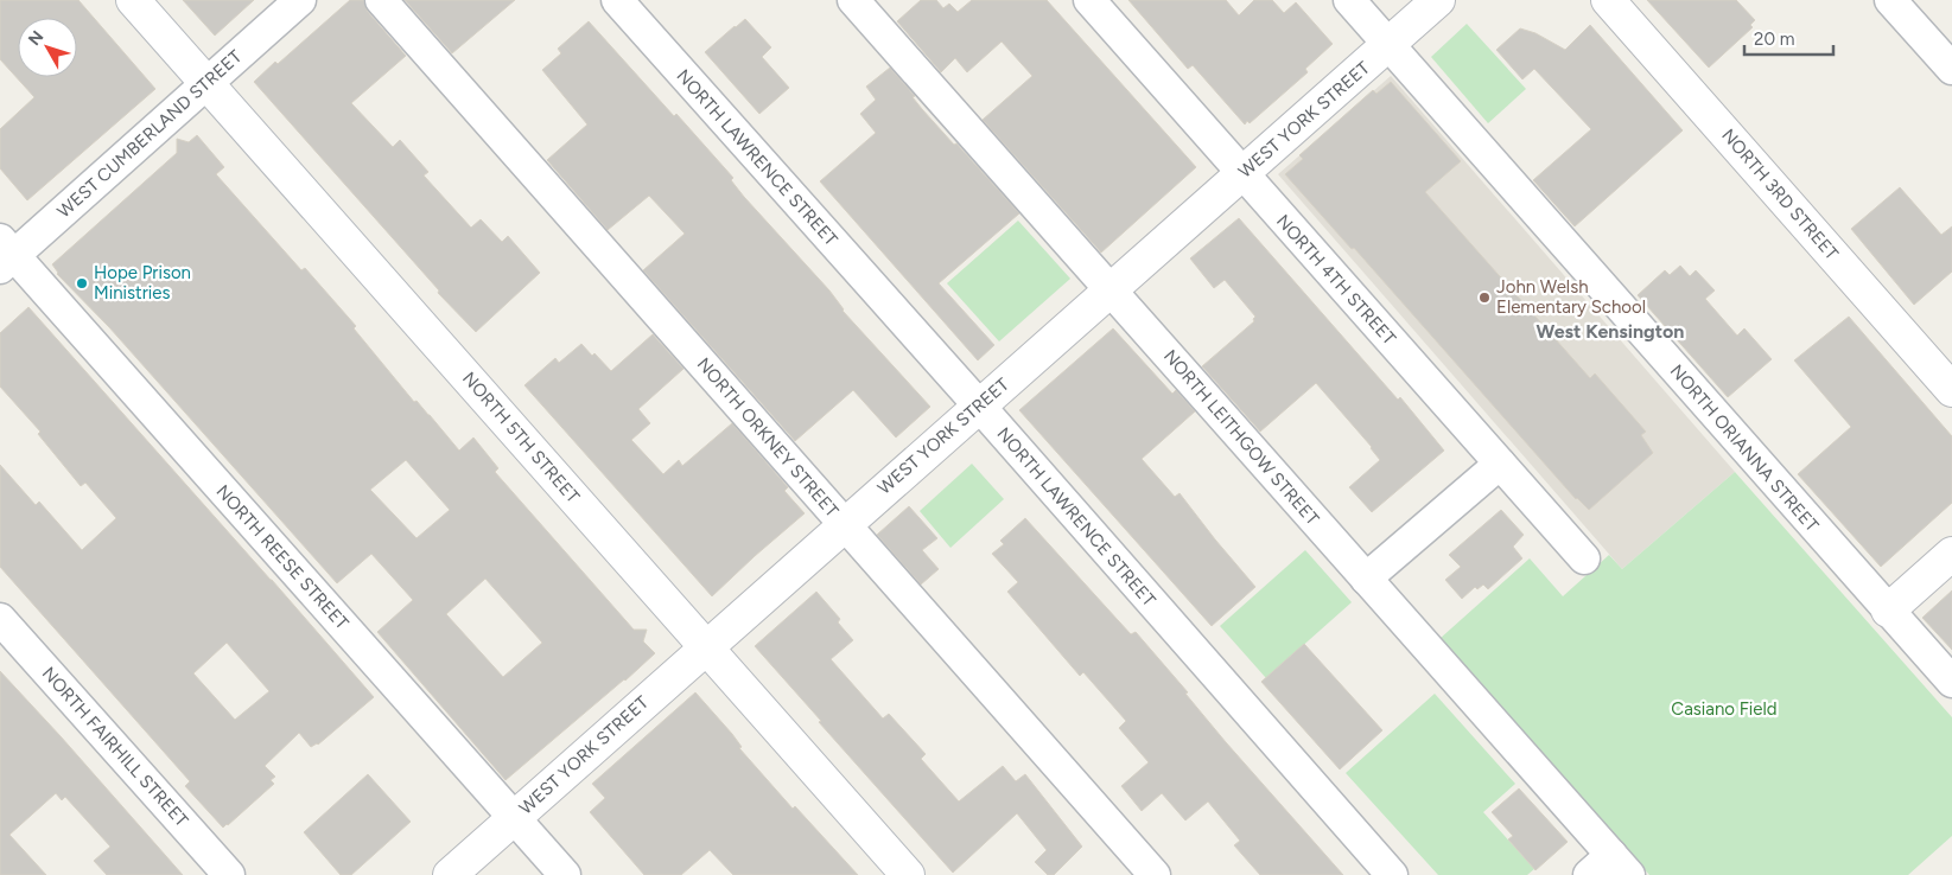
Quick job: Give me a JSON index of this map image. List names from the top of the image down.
{
  "streets": {
    "street": [
      "WEST YORK STREET",
      "WEST CUMBERLAND STREET",
      "NORTH LAWRENCE STREET",
      "NORTH 3RD STREET",
      "NORTH 4TH STREET",
      "NORTH 5TH STREET",
      "NORTH ORKNEY STREET",
      "NORTH LEITHGOW STREET",
      "NORTH ORIANNA STREET",
      "NORTH REESE STREET",
      "NORTH FAIRHILL STREET"
    ]
  },
  "crossings": [
    ["WEST YORK STREET", "NORTH LAWRENCE STREET"],
    ["WEST YORK STREET", "NORTH 4TH STREET"],
    ["WEST YORK STREET", "NORTH 5TH STREET"],
    ["WEST YORK STREET", "NORTH ORKNEY STREET"],
    ["WEST YORK STREET", "NORTH LEITHGOW STREET"],
    ["WEST YORK STREET", "NORTH ORIANNA STREET"],
    ["WEST YORK STREET", "NORTH REESE STREET"],
    ["WEST CUMBERLAND STREET", "NORTH 5TH STREET"],
    ["WEST CUMBERLAND STREET", "NORTH REESE STREET"]
  ],
  "districts": ["West Kensington"],
  "parks": ["Casiano Field"],
  "places": ["Hope Prison Ministries", "John Welsh Elementary School"],
  "scale_bar": "20 m",
  "north": "top left"
}
